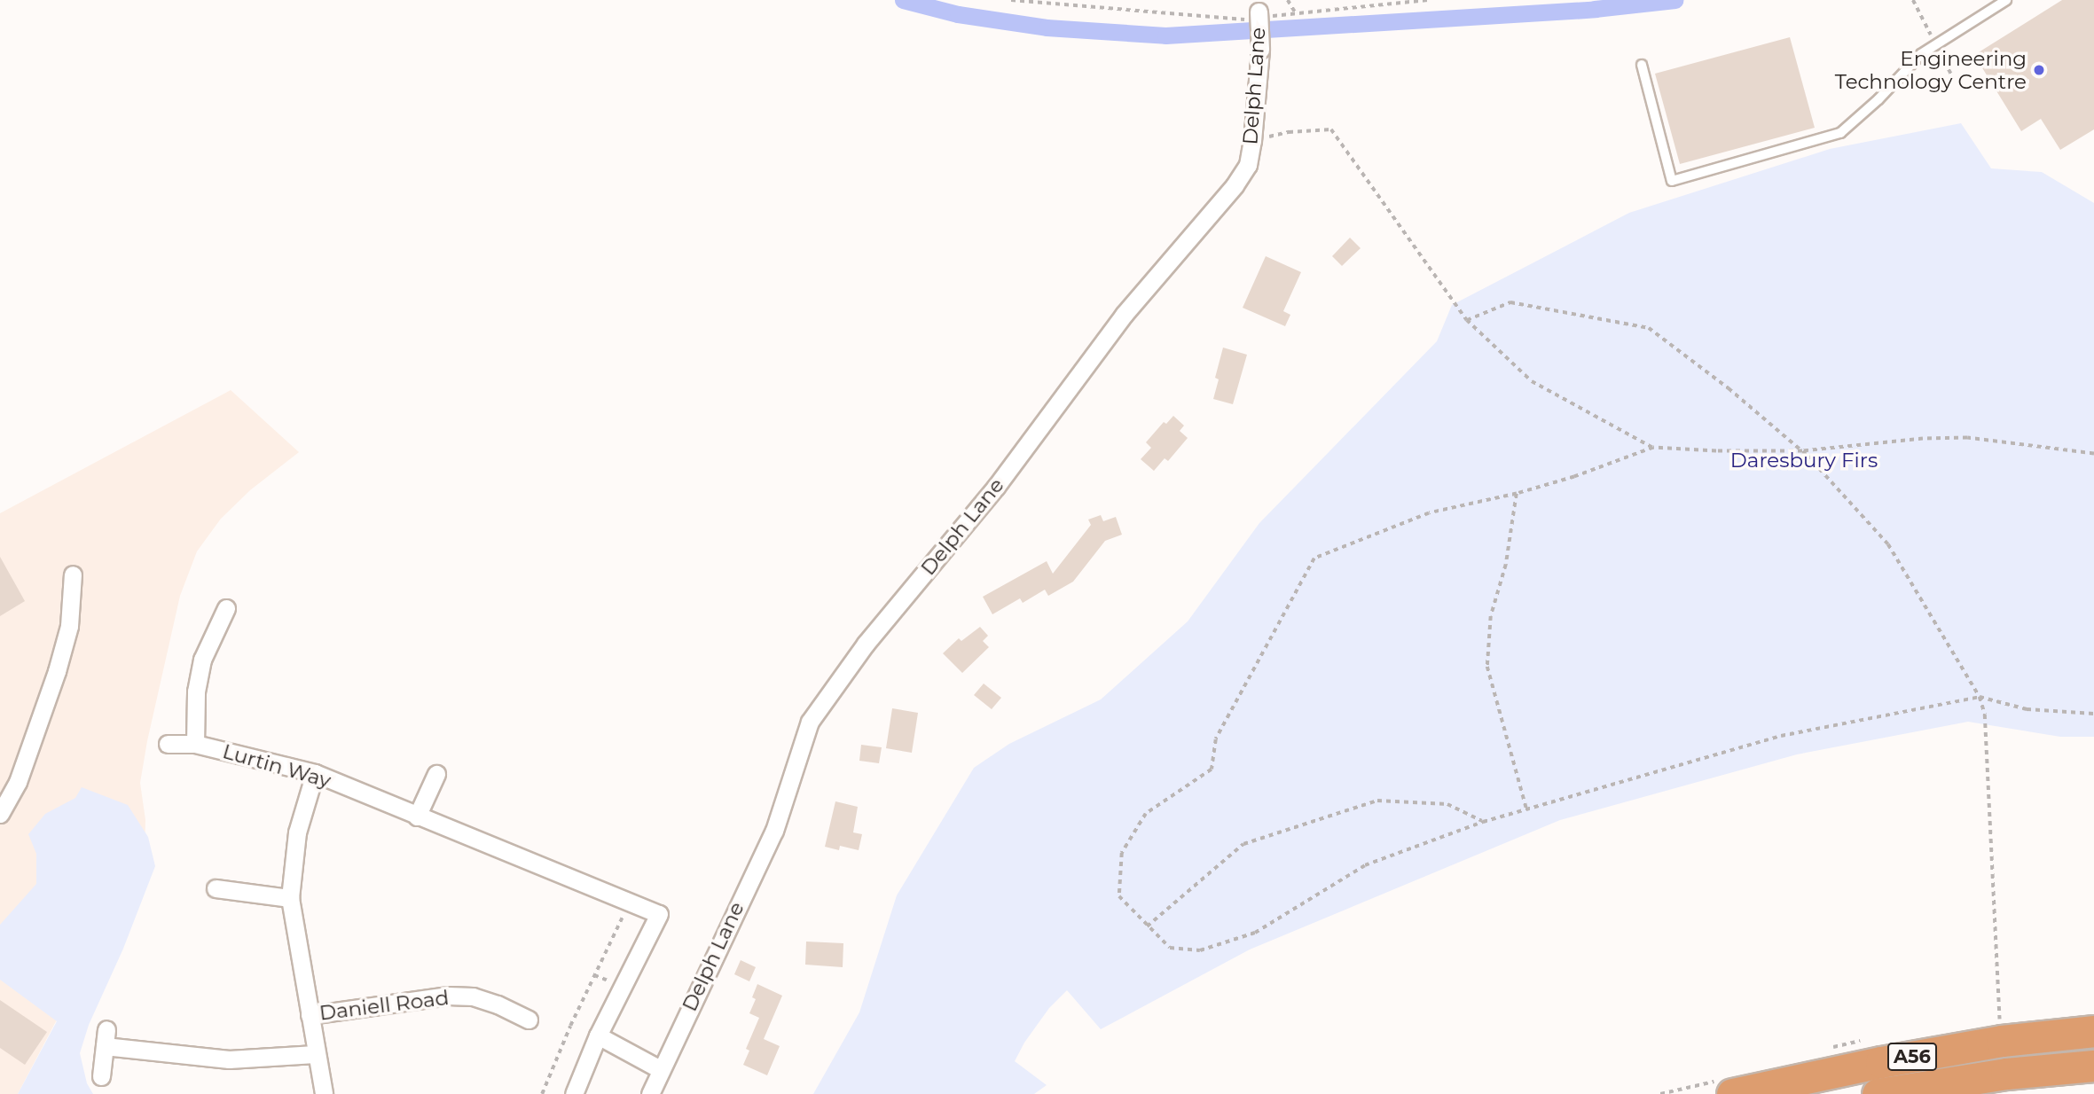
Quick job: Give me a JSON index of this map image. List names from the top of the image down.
{
  "streets": {
    "highway": ["A56"],
    "street": ["Delph Lane", "Lurtin Way", "Daniell Road"]
  },
  "parks": ["Daresbury Firs"],
  "places": ["Engineering Technology Centre"]
}
